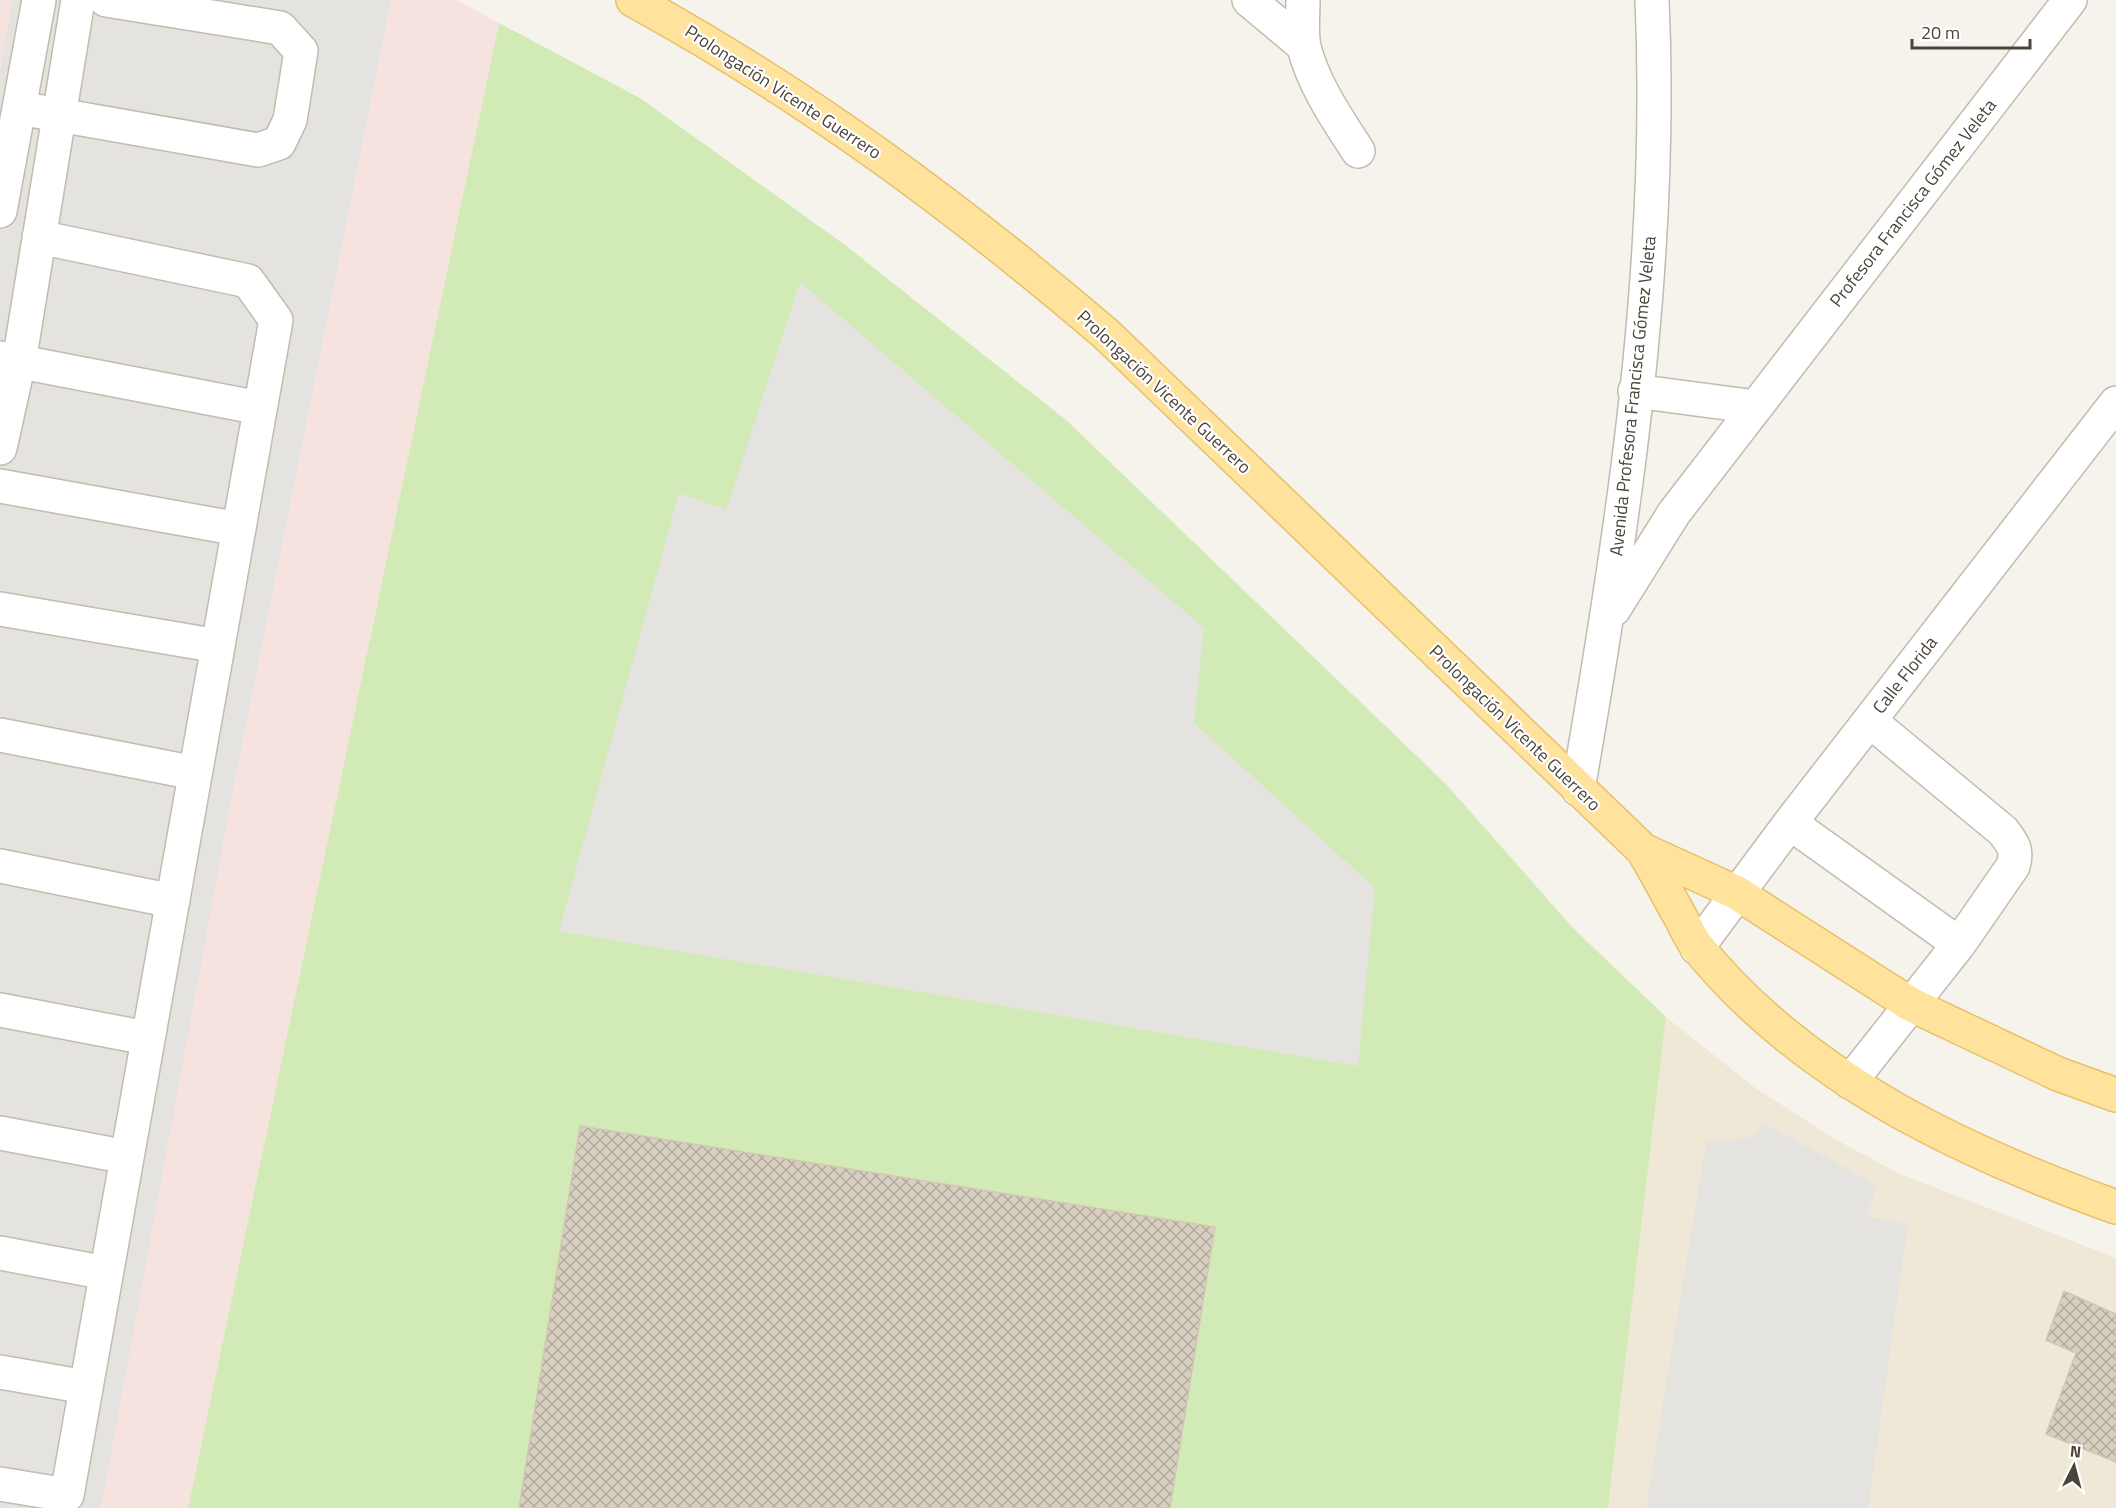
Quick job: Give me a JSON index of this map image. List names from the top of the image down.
{
  "streets": {
    "main road": ["Prolongación Vicente Guerrero"],
    "street": ["Profesora Francisca Gómez Veleta", "Avenida Profesora Francisca Gómez Veleta", "Calle Florida"]
  },
  "crossings": [
    ["Prolongación Vicente Guerrero", "Avenida Profesora Francisca Gómez Veleta"],
    ["Prolongación Vicente Guerrero", "Calle Florida"],
    ["Profesora Francisca Gómez Veleta", "Avenida Profesora Francisca Gómez Veleta"]
  ],
  "scale_bar": "20 m",
  "north": "top"
}
